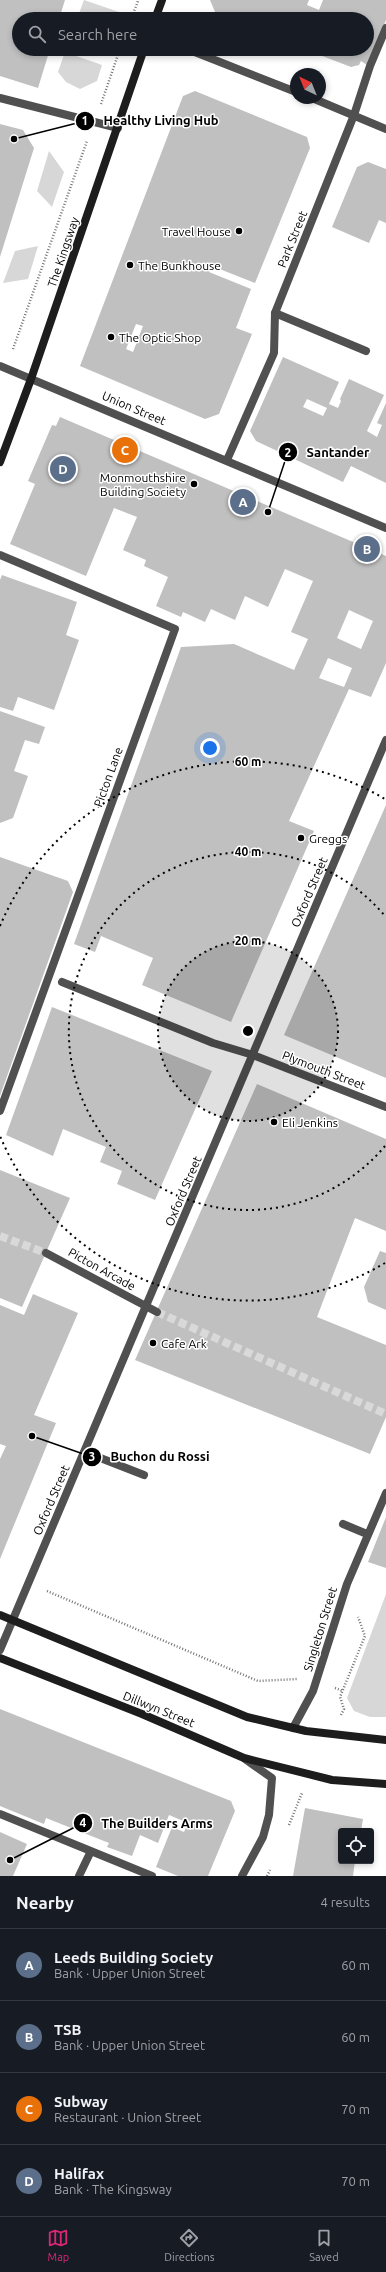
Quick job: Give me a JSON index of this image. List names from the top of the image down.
{
  "streets": {
    "street": [
      "Park Street",
      "The Kingsway",
      "Union Street",
      "Picton Lane",
      "Oxford Street",
      "Plymouth Street",
      "Picton Arcade",
      "Singleton Street",
      "Dillwyn Street"
    ]
  },
  "crossings": [
    ["Park Street", "Union Street"],
    ["The Kingsway", "Union Street"],
    ["Oxford Street", "Plymouth Street"],
    ["Oxford Street", "Picton Arcade"]
  ],
  "places": [
    "Healthy Living Hub",
    "Travel House",
    "The Bunkhouse",
    "The Optic Shop",
    "Monmouthshire Building Society",
    "Santander",
    "Greggs",
    "Eli Jenkins",
    "Cafe Ark",
    "Buchon du Rossi",
    "The Builders Arms"
  ],
  "north": "top left",
  "page": {
    "search": "Search here",
    "pins": [
      "C",
      "D",
      "A",
      "B"
    ],
    "heading": ["Nearby", "4 results"],
    "list": [
      {
        "mark": "A",
        "name": "Leeds Building Society",
        "note": "Bank · Upper Union Street",
        "value": "60 m"
      },
      {
        "mark": "B",
        "name": "TSB",
        "note": "Bank · Upper Union Street",
        "value": "60 m"
      },
      {
        "mark": "C",
        "name": "Subway",
        "note": "Restaurant · Union Street",
        "value": "70 m"
      },
      {
        "mark": "D",
        "name": "Halifax",
        "note": "Bank · The Kingsway",
        "value": "70 m"
      }
    ],
    "nav": ["Map", "Directions", "Saved"]
  },
  "rings": ["60 m", "40 m", "20 m"]
}
